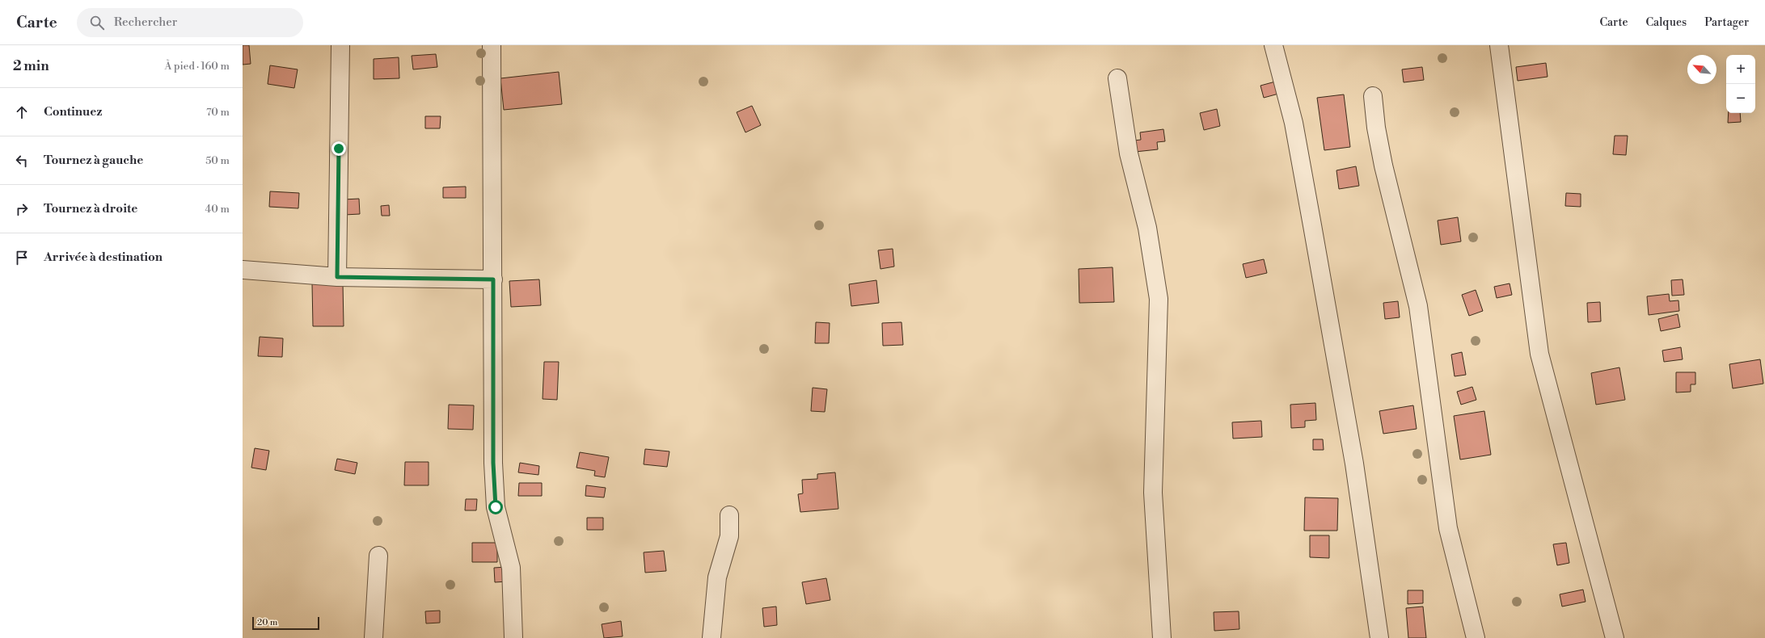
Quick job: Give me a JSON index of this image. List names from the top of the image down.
{
  "scale_bar": "20 m",
  "north": "top left",
  "page": {
    "header": "Carte",
    "search": "Rechercher",
    "nav": ["Carte", "Calques", "Partager"],
    "heading": ["2 min", "À pied · 160 m"],
    "map_buttons": ["+", "−"],
    "list": [
      ["Continuez", "70 m"],
      ["Tournez à gauche", "50 m"],
      ["Tournez à droite", "40 m"],
      "Arrivée à destination"
    ],
    "scale": "20 m"
  }
}
